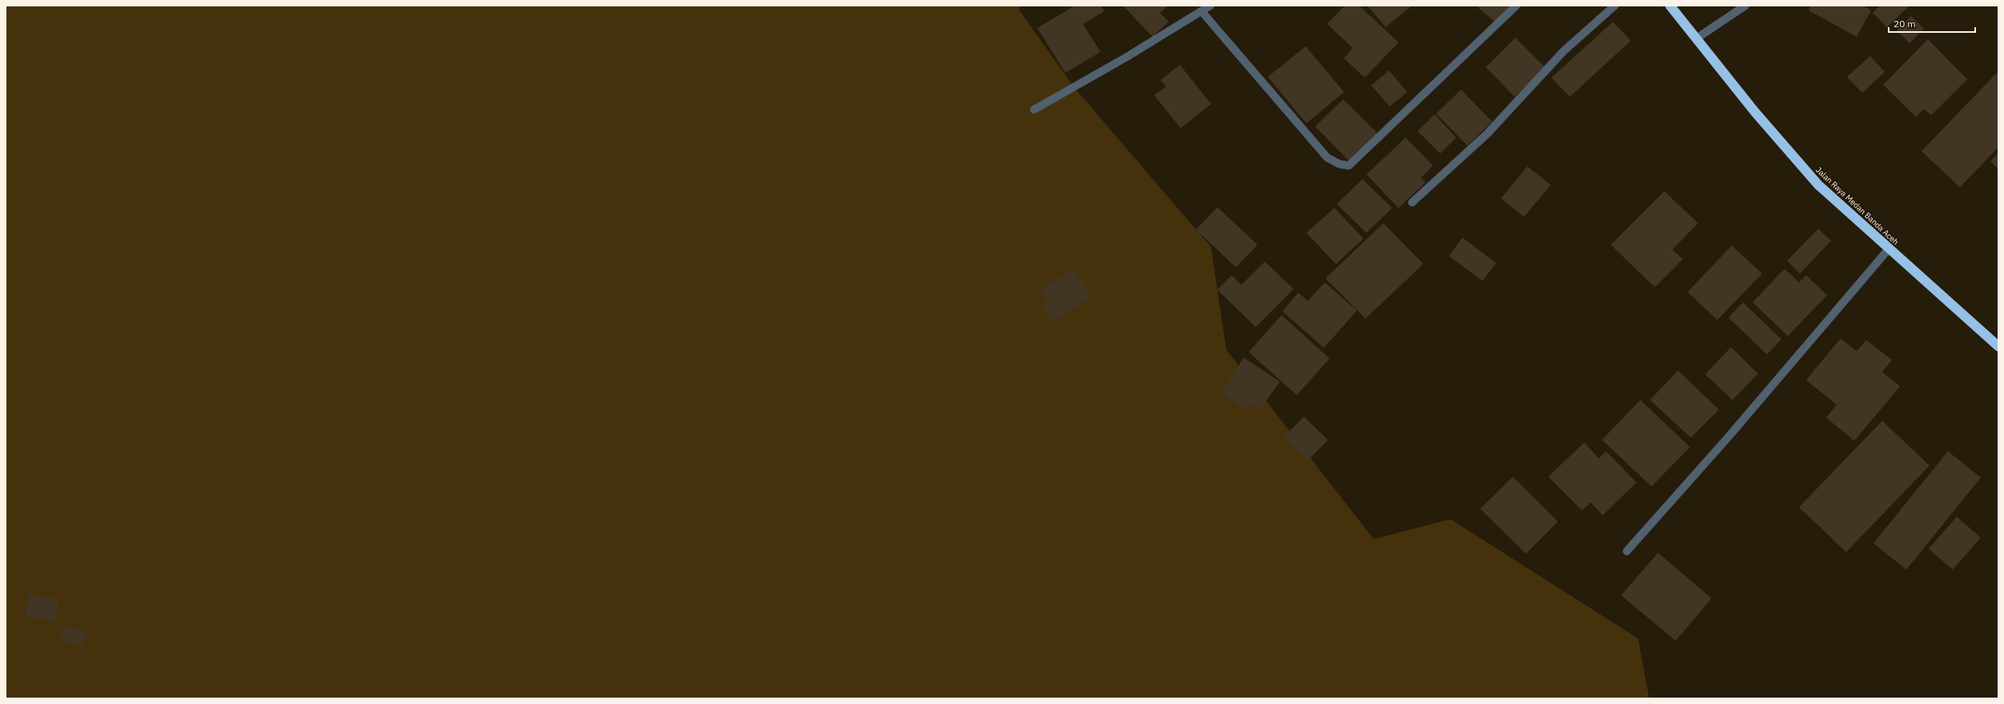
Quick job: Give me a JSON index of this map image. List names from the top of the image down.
{
  "streets": {
    "highway": ["Jalan Raya Medan Banda Aceh"]
  },
  "scale_bar": "20 m"
}
